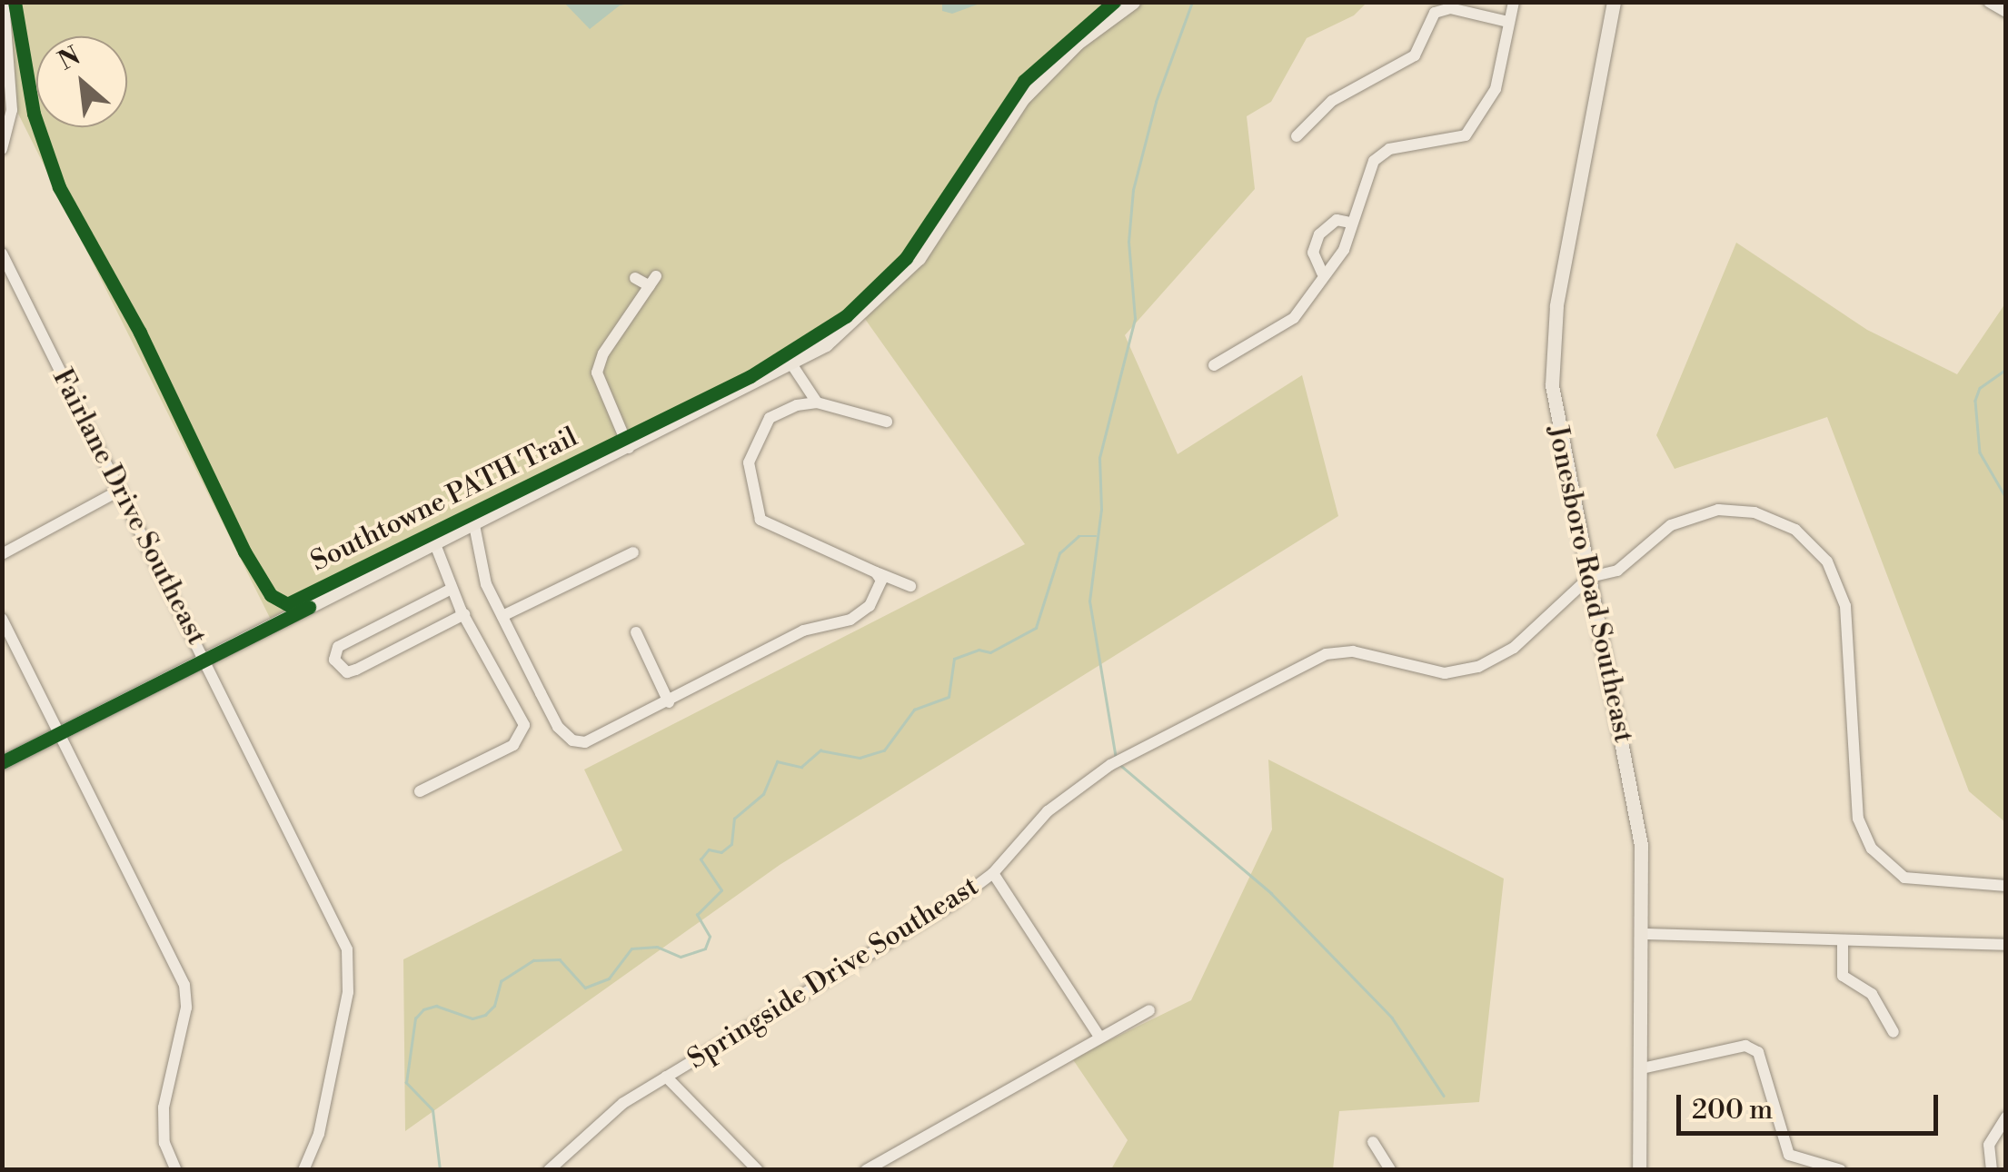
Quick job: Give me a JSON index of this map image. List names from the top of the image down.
{
  "streets": {
    "main road": ["Jonesboro Road Southeast"],
    "street": ["Fairlane Drive Southeast", "Springside Drive Southeast"],
    "cycle path": ["Southtowne PATH Trail"]
  },
  "crossings": [
    ["Jonesboro Road Southeast", "Springside Drive Southeast"]
  ],
  "scale_bar": "200 m",
  "north": "top left"
}
